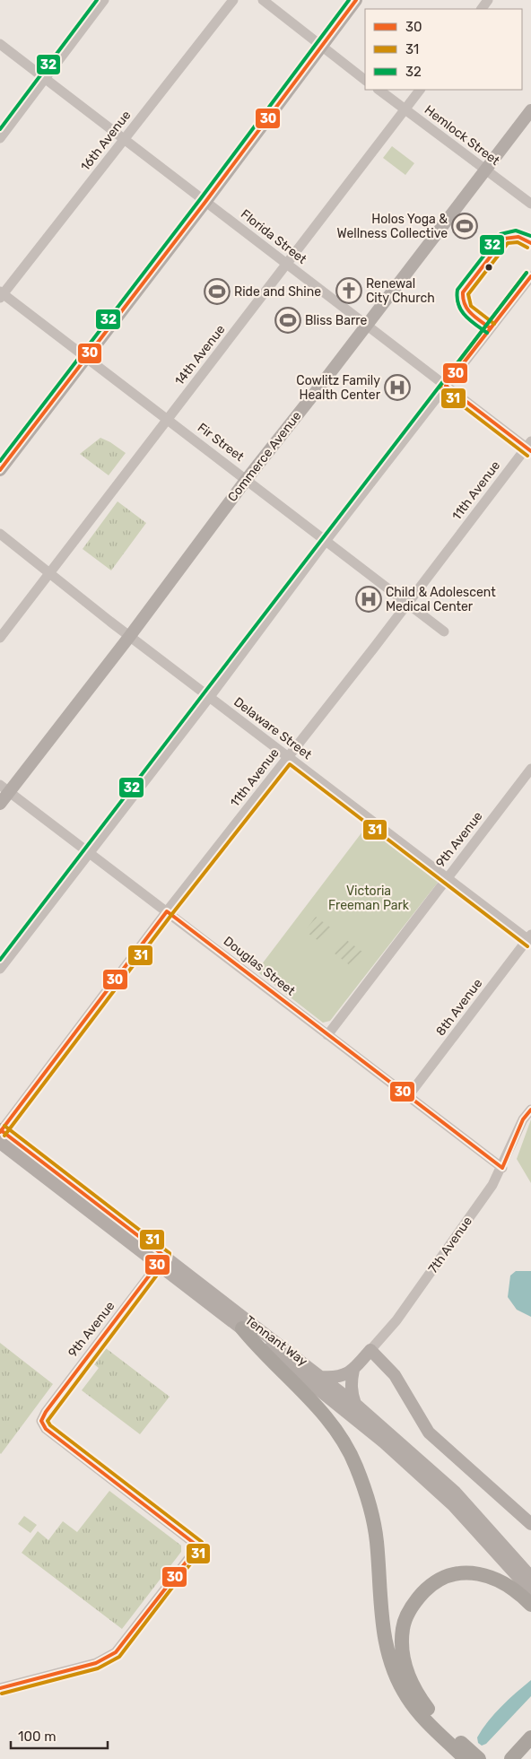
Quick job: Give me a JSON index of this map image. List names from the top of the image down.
{
  "streets": {
    "main road": ["Commerce Avenue", "7th Avenue", "Tennant Way"],
    "street": [
      "Hemlock Street",
      "16th Avenue",
      "Florida Street",
      "14th Avenue",
      "Fir Street",
      "11th Avenue",
      "Delaware Street",
      "9th Avenue",
      "Douglas Street",
      "8th Avenue"
    ]
  },
  "crossings": [
    ["Hemlock Street", "14th Avenue"],
    ["Hemlock Street", "Commerce Avenue"],
    ["16th Avenue", "Florida Street"],
    ["16th Avenue", "Fir Street"],
    ["Florida Street", "14th Avenue"],
    ["Florida Street", "Commerce Avenue"],
    ["Florida Street", "11th Avenue"],
    ["14th Avenue", "Fir Street"],
    ["14th Avenue", "Delaware Street"],
    ["Fir Street", "Commerce Avenue"],
    ["Fir Street", "11th Avenue"],
    ["Commerce Avenue", "Delaware Street"],
    ["Commerce Avenue", "Douglas Street"],
    ["11th Avenue", "Delaware Street"],
    ["11th Avenue", "Douglas Street"],
    ["11th Avenue", "Tennant Way"],
    ["Delaware Street", "9th Avenue"],
    ["Delaware Street", "8th Avenue"],
    ["9th Avenue", "Douglas Street"],
    ["9th Avenue", "Tennant Way"],
    ["Douglas Street", "8th Avenue"],
    ["Douglas Street", "7th Avenue"]
  ],
  "parks": ["Victoria Freeman Park"],
  "places": {
    "sports": ["Holos Yoga & Wellness Collective", "Ride and Shine", "Bliss Barre"],
    "church": ["Renewal City Church"],
    "hospital": ["Cowlitz Family Health Center", "Child & Adolescent Medical Center"]
  },
  "lines": ["transit line 30", "transit line 32", "transit line 31"],
  "legend": ["30", "31", "32"],
  "scale_bar": "100 m"
}
